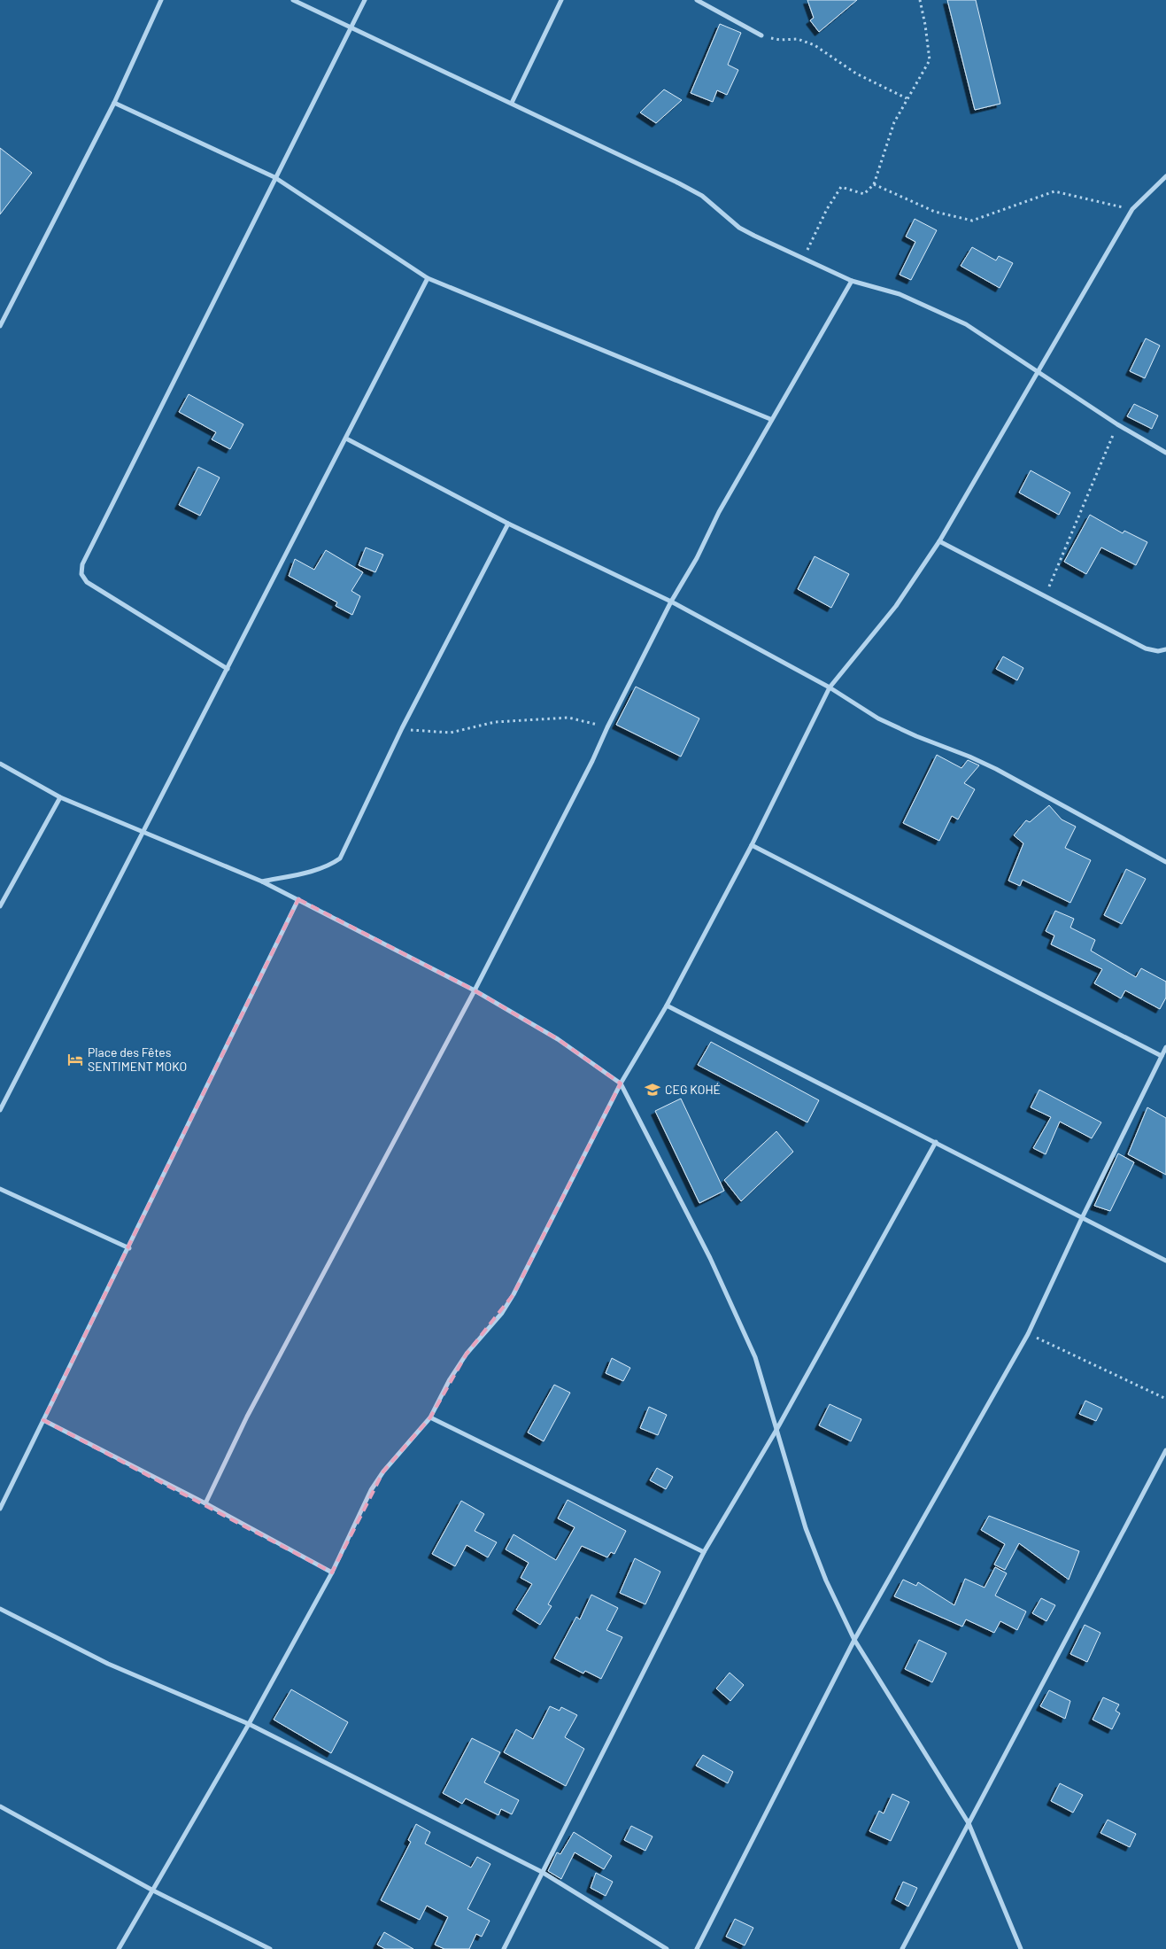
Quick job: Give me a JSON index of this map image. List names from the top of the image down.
{
  "places": {
    "hotel": ["Place des Fêtes SENTIMENT MOKO"],
    "school or university": ["CEG KOHÉ"]
  }
}
